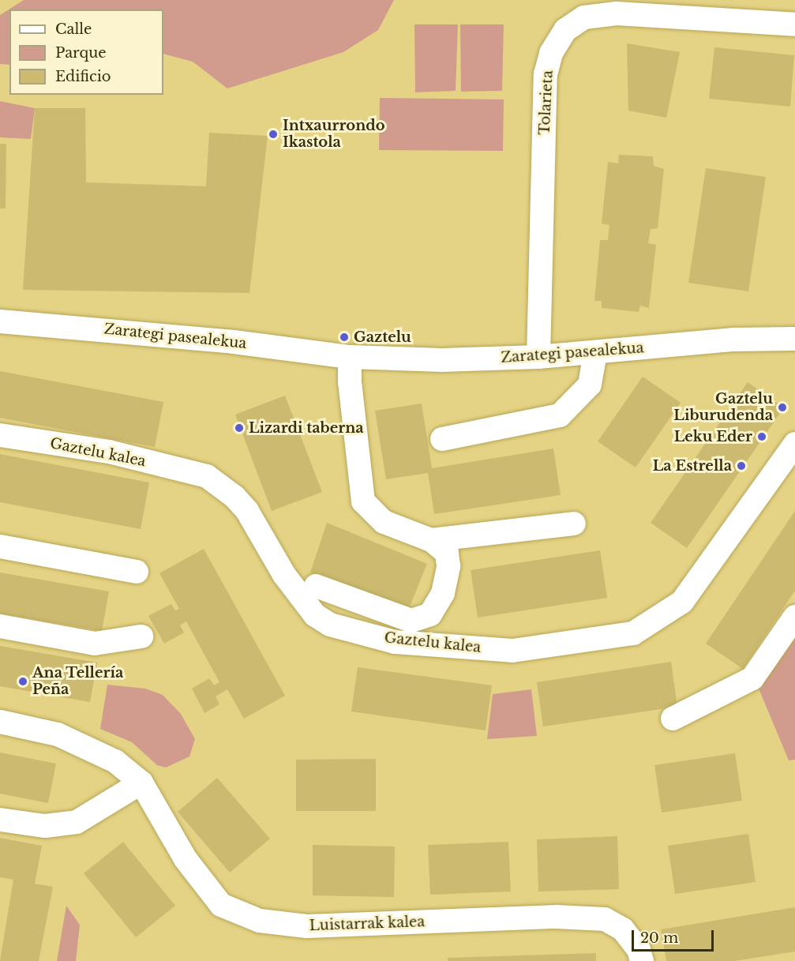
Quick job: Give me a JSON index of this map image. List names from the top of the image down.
{
  "streets": {
    "street": [
      "Tolarieta",
      "Zarategi pasealekua",
      "Gaztelu kalea",
      "Luistarrak kalea"
    ]
  },
  "crossings": [
    ["Tolarieta", "Zarategi pasealekua"]
  ],
  "places": [
    "Intxaurrondo Ikastola",
    "Gaztelu",
    "Gaztelu Liburudenda",
    "Lizardi taberna",
    "Leku Eder",
    "La Estrella",
    "Ana Tellería Peña"
  ],
  "legend": ["Calle", "Parque", "Edificio"],
  "scale_bar": "20 m"
}
